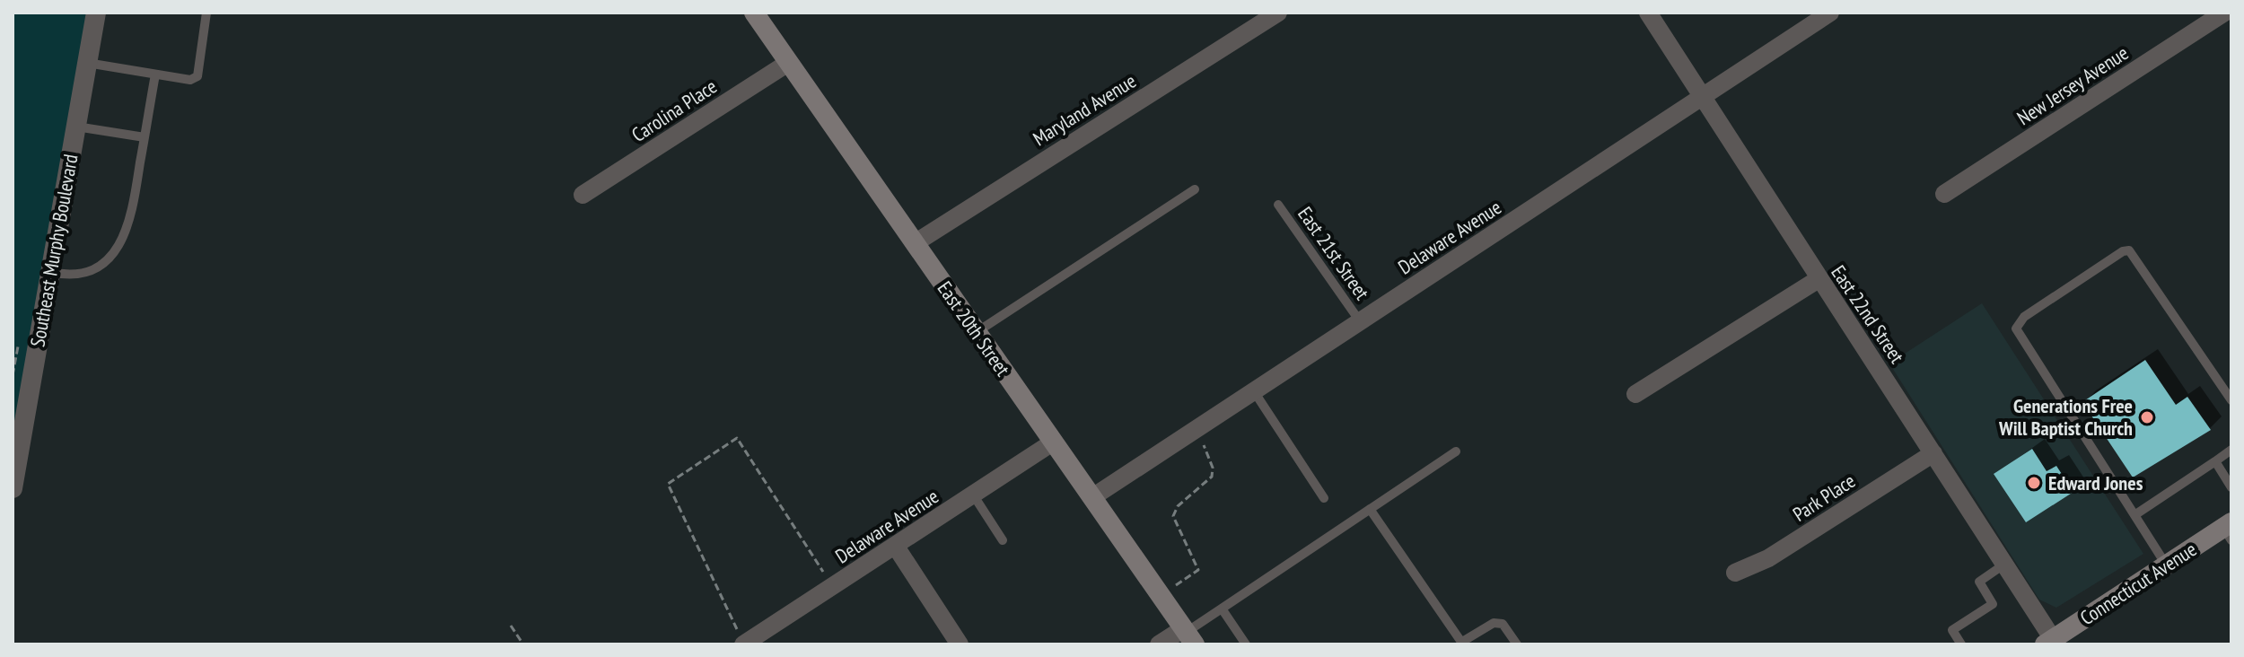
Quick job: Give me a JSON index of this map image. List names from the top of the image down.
{
  "streets": {
    "main road": ["East 20th Street", "Connecticut Avenue"],
    "street": [
      "New Jersey Avenue",
      "Maryland Avenue",
      "Carolina Place",
      "Delaware Avenue",
      "Southeast Murphy Boulevard",
      "East 22nd Street",
      "Park Place"
    ],
    "lane": ["East 21st Street"]
  },
  "crossings": [
    ["Maryland Avenue", "East 20th Street"],
    ["Carolina Place", "East 20th Street"],
    ["Delaware Avenue", "East 21st Street"],
    ["Delaware Avenue", "East 22nd Street"],
    ["Delaware Avenue", "East 20th Street"],
    ["East 22nd Street", "Park Place"],
    ["East 22nd Street", "Connecticut Avenue"]
  ],
  "places": ["Generations Free Will Baptist Church", "Edward Jones"]
}
